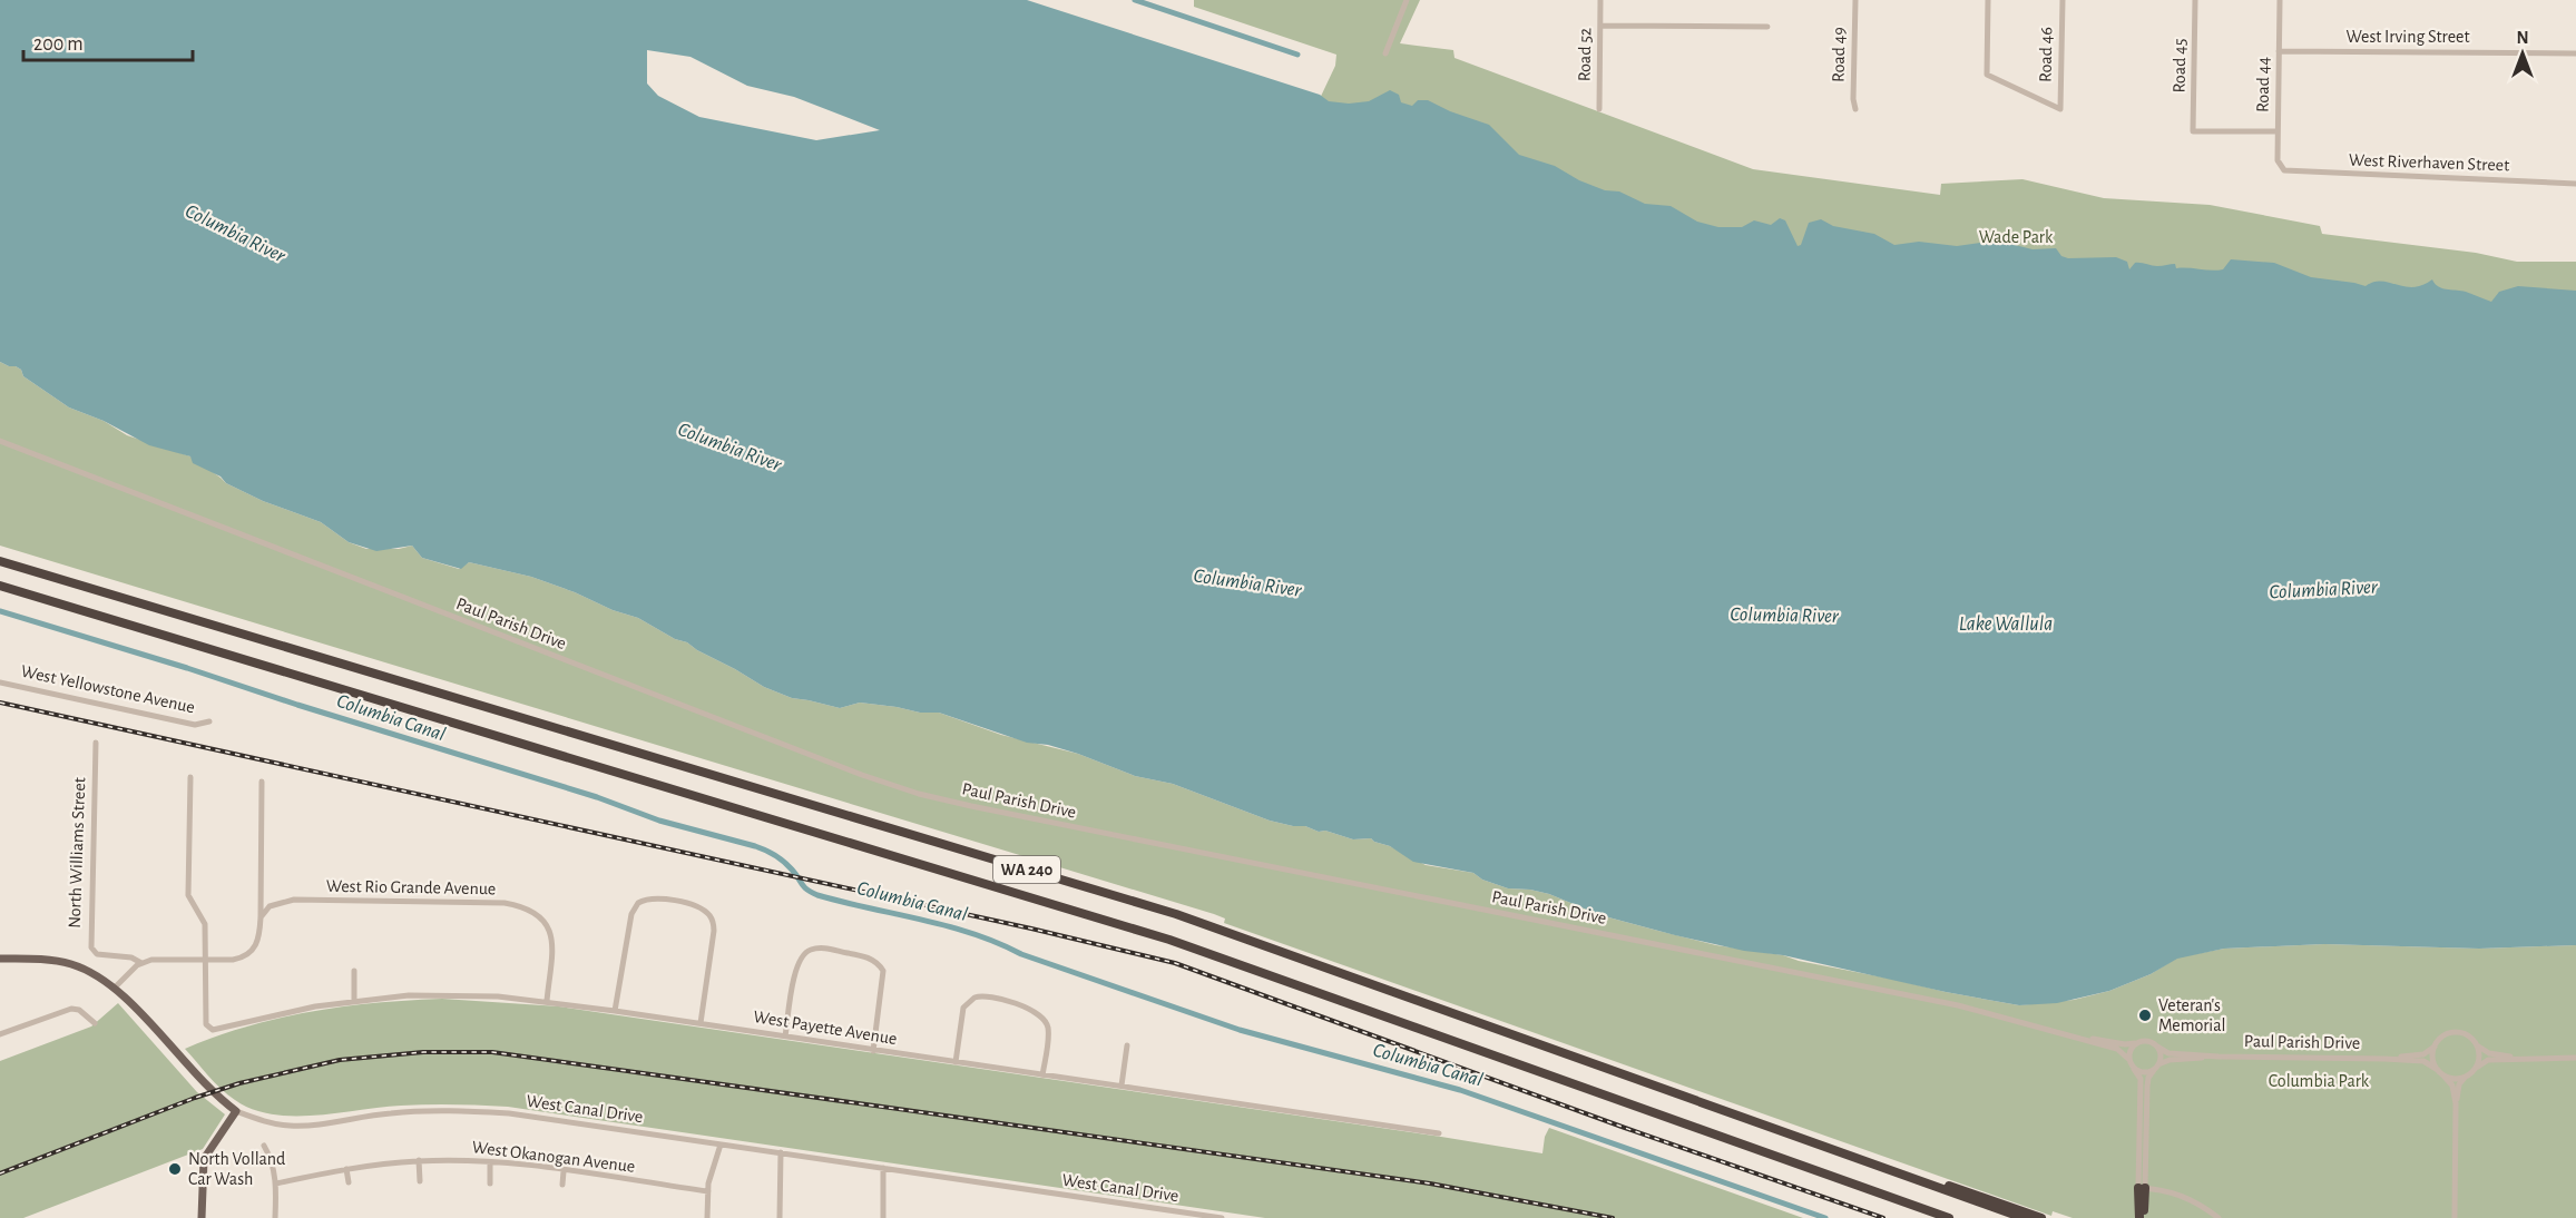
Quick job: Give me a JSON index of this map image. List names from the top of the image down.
{
  "streets": {
    "highway": ["WA 240"],
    "main road": ["West Canal Drive"],
    "street": [
      "West Irving Street",
      "Road 52",
      "Road 49",
      "Road 46",
      "Road 45",
      "Road 44",
      "West Riverhaven Street",
      "Paul Parish Drive",
      "West Yellowstone Avenue",
      "North Williams Street",
      "West Rio Grande Avenue",
      "West Payette Avenue",
      "West Okanogan Avenue"
    ]
  },
  "crossings": [
    ["West Irving Street", "Road 44"],
    ["Road 45", "Road 44"],
    ["Road 44", "West Riverhaven Street"],
    ["West Rio Grande Avenue", "West Payette Avenue"]
  ],
  "water": ["Columbia River", "Lake Wallula", "Columbia Canal"],
  "parks": ["Wade Park", "Columbia Park"],
  "places": ["Veteran's Memorial", "North Volland Car Wash"],
  "scale_bar": "200 m",
  "north": "top"
}
